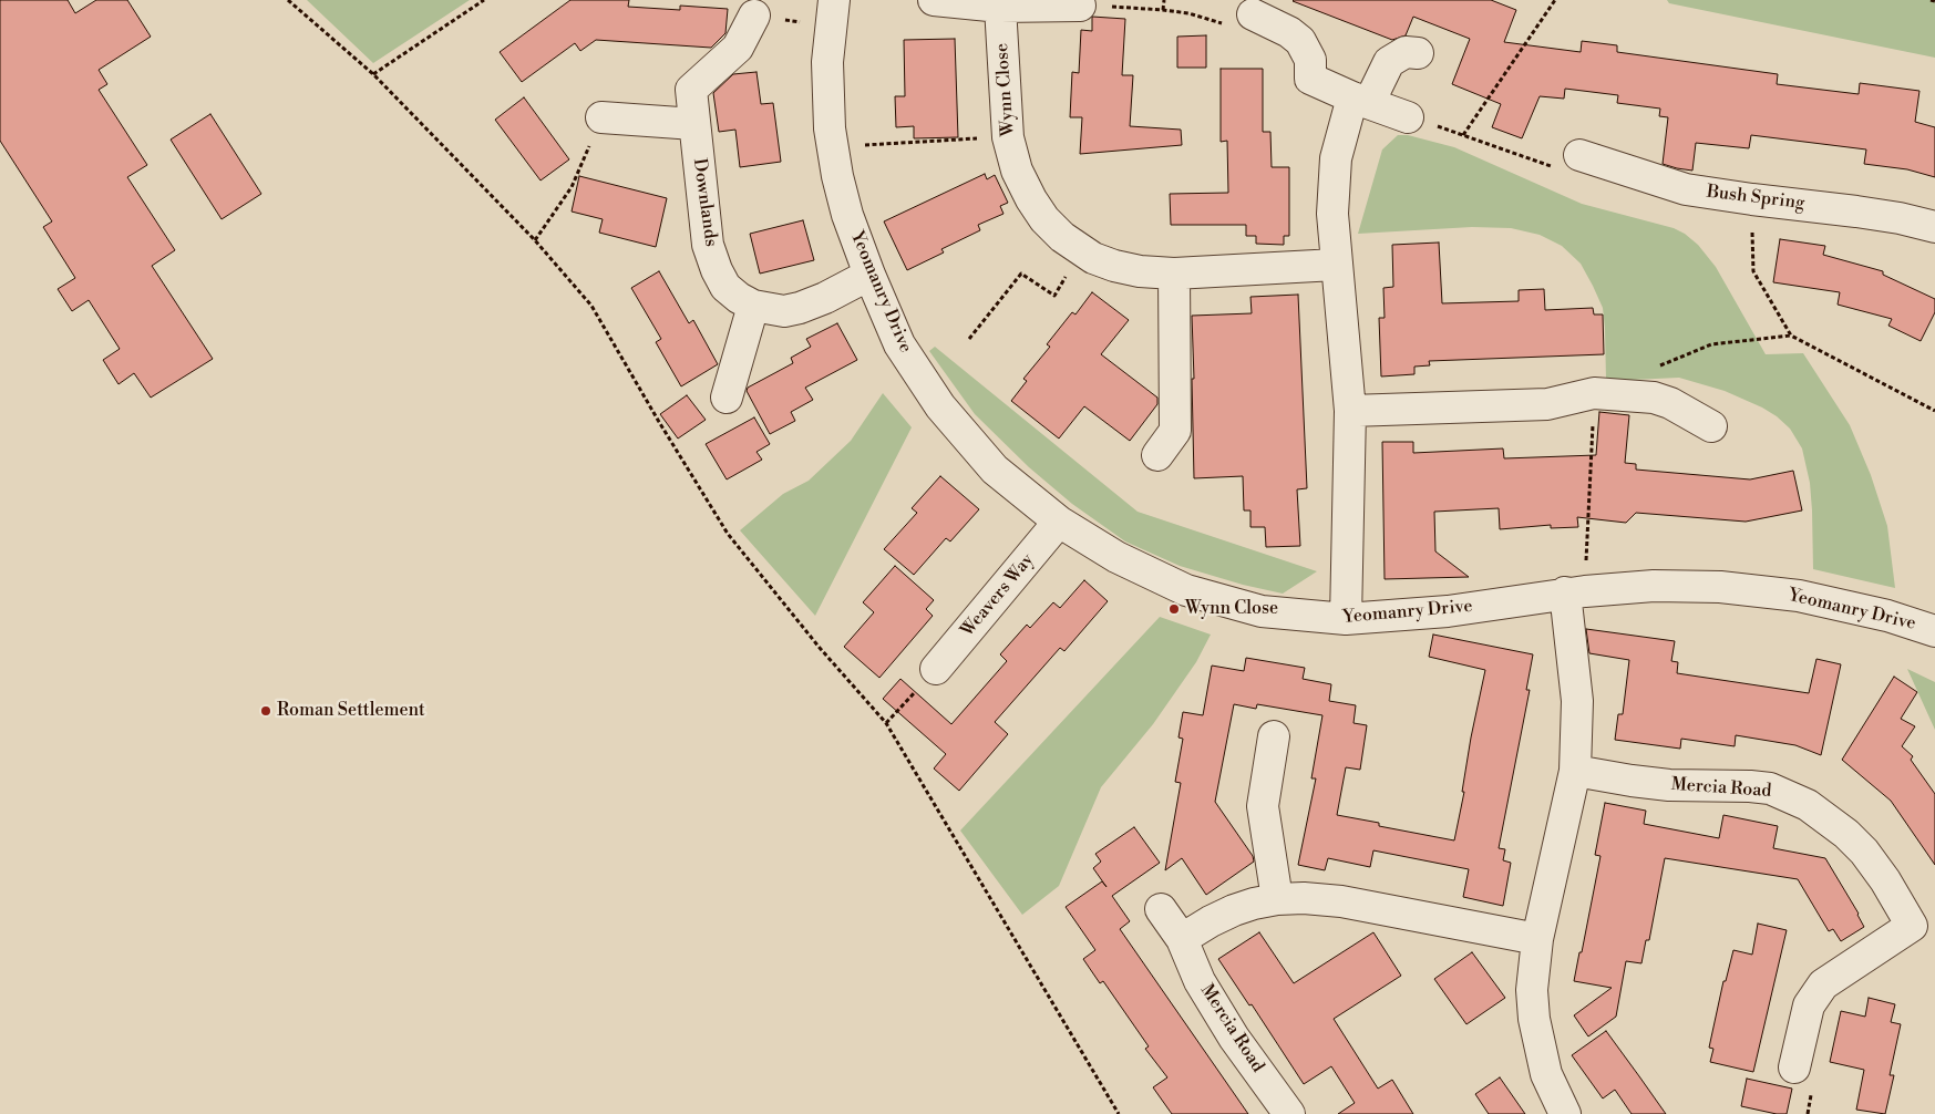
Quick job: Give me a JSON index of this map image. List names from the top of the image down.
{
  "streets": {
    "street": [
      "Wynn Close",
      "Bush Spring",
      "Downlands",
      "Yeomanry Drive",
      "Weavers Way",
      "Mercia Road"
    ]
  },
  "crossings": [
    ["Downlands", "Yeomanry Drive"],
    ["Yeomanry Drive", "Weavers Way"]
  ],
  "places": ["Wynn Close", "Roman Settlement"]
}
